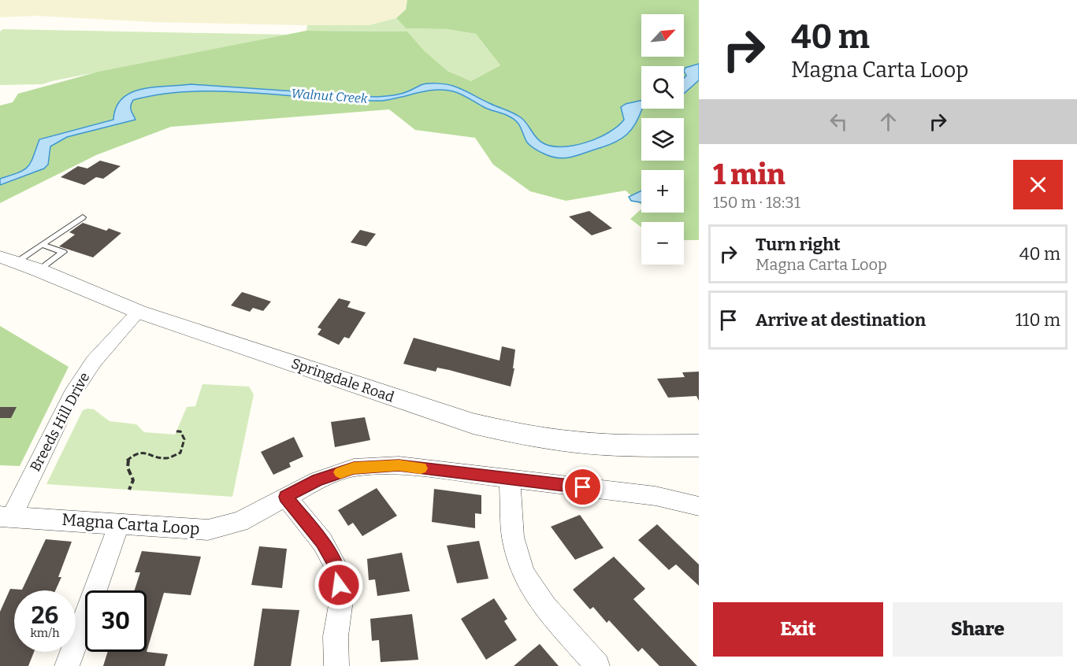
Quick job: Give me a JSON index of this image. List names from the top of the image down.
{
  "streets": {
    "street": ["Springdale Road", "Breeds Hill Drive", "Magna Carta Loop"]
  },
  "crossings": [
    ["Springdale Road", "Breeds Hill Drive"],
    ["Breeds Hill Drive", "Magna Carta Loop"]
  ],
  "water": ["Walnut Creek"],
  "north": "top right",
  "page": {
    "turn": ["40 m", "Magna Carta Loop"],
    "map_buttons": ["+", "−"],
    "heading": ["1 min", "150 m · 18:31"],
    "list": [
      {
        "name": "Turn right",
        "note": "Magna Carta Loop",
        "value": "40 m"
      },
      {
        "name": "Arrive at destination",
        "value": "110 m"
      }
    ],
    "speed": "26 km/h",
    "limit": "30",
    "buttons": ["Exit", "Share"]
  }
}
